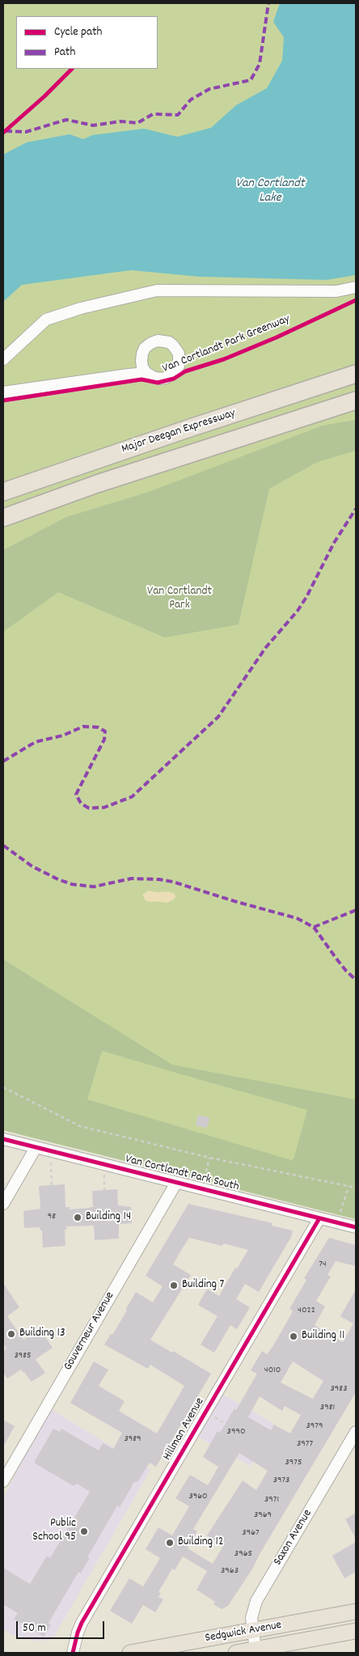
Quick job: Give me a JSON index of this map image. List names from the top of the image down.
{
  "streets": {
    "highway": ["Major Deegan Expressway"],
    "main road": ["Sedgwick Avenue"],
    "street": [
      "Van Cortlandt Park South",
      "Gouverneur Avenue",
      "Hillman Avenue",
      "Saxon Avenue"
    ],
    "cycle path": ["Van Cortlandt Park Greenway"]
  },
  "crossings": [
    ["Van Cortlandt Park South", "Gouverneur Avenue"],
    ["Van Cortlandt Park South", "Hillman Avenue"],
    ["Saxon Avenue", "Sedgwick Avenue"]
  ],
  "water": ["Van Cortlandt Lake"],
  "parks": ["Van Cortlandt Park"],
  "places": [
    "Building 14",
    "Building 7",
    "Building 13",
    "Building 11",
    "Public School 95",
    "Building 12"
  ],
  "house_numbers": [
    "98",
    "74",
    "4022",
    "3985",
    "4010",
    "3983",
    "3981",
    "3979",
    "3990",
    "3989",
    "3977",
    "3975",
    "3973",
    "3960",
    "3971",
    "3969",
    "3967",
    "3965",
    "3963"
  ],
  "legend": ["Cycle path", "Path"],
  "scale_bar": "50 m"
}
